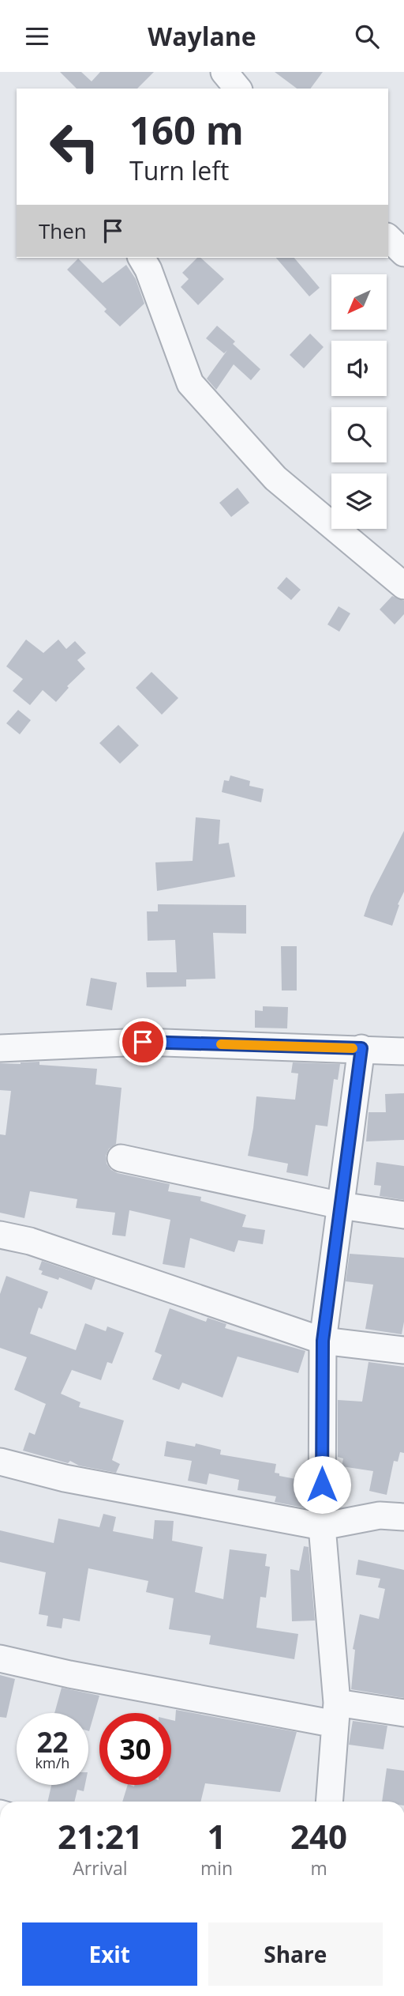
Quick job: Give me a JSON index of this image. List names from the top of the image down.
{
  "north": "bottom left",
  "page": {
    "header": "Waylane",
    "turn": ["160 m", "Turn left"],
    "then": "Then",
    "speed": "22 km/h",
    "limit": "30",
    "eta": [
      "21:21",
      "Arrival",
      "1",
      "min",
      "240",
      "m"
    ],
    "buttons": ["Exit", "Share"]
  }
}
